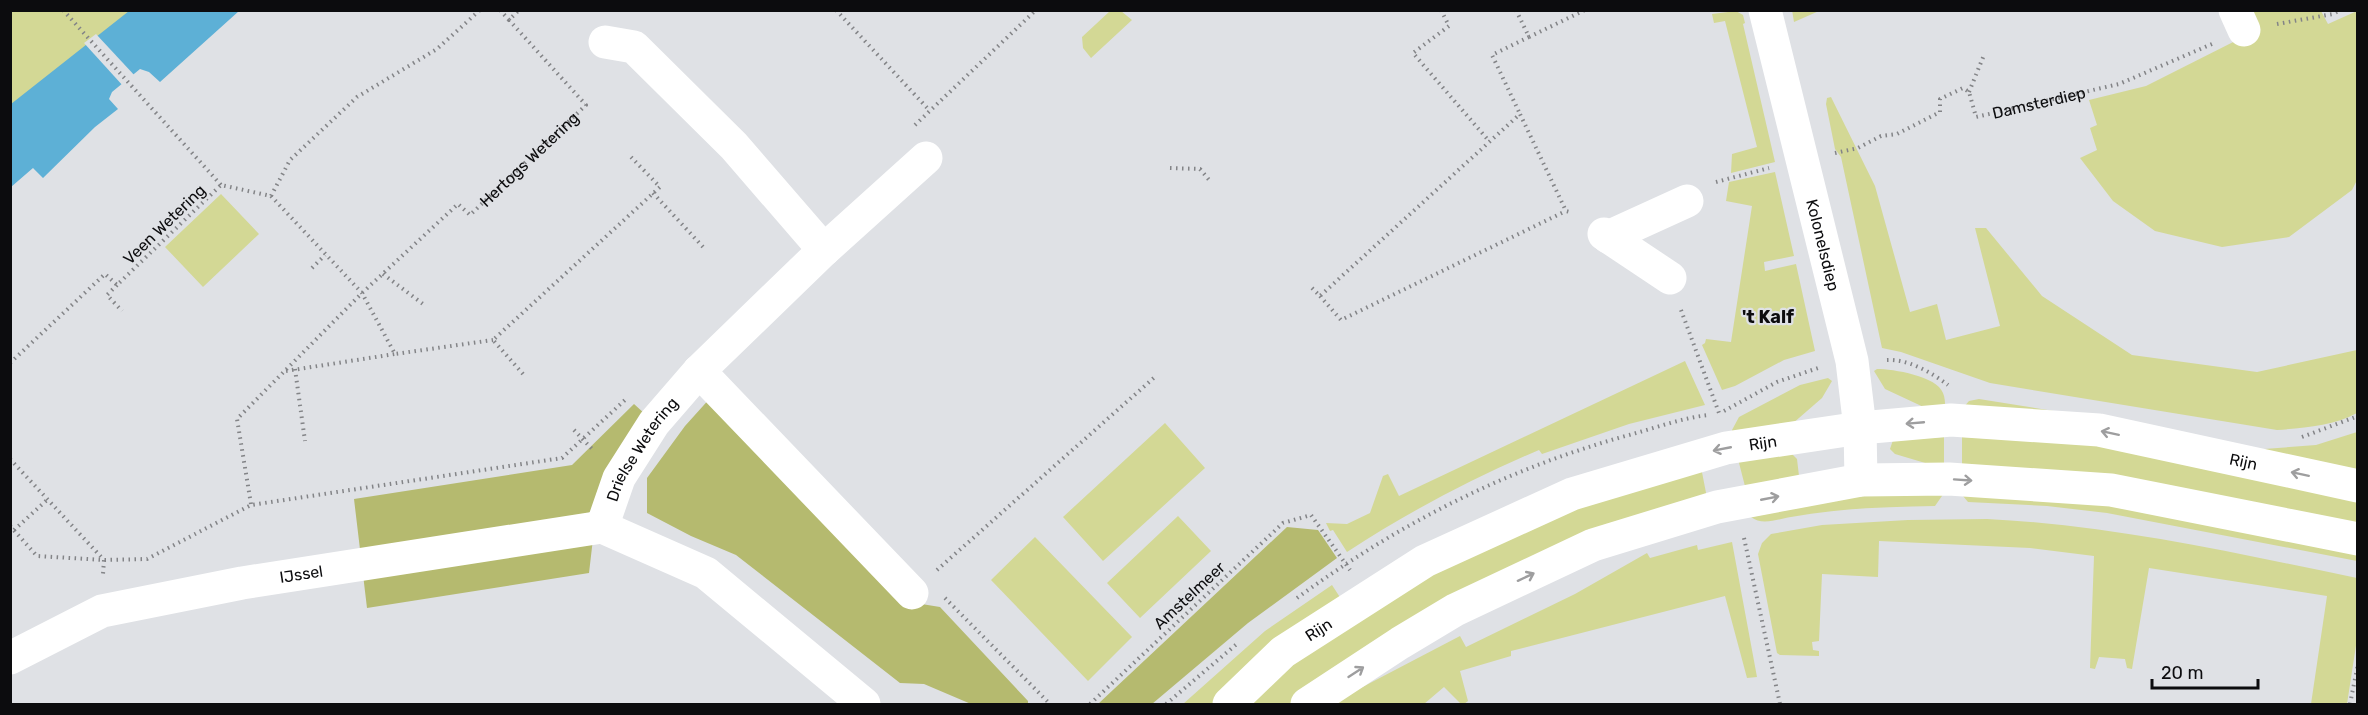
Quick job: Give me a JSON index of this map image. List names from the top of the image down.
{
  "streets": {
    "street": [
      "Kolonelsdiep",
      "Rijn",
      "Drielse Wetering",
      "IJssel"
    ],
    "path": [
      "Damsterdiep",
      "Hertogs Wetering",
      "Veen Wetering",
      "Amstelmeer"
    ]
  },
  "crossings": [
    ["Kolonelsdiep", "Rijn"],
    ["Drielse Wetering", "IJssel"]
  ],
  "districts": ["'t Kalf"],
  "scale_bar": "20 m"
}
